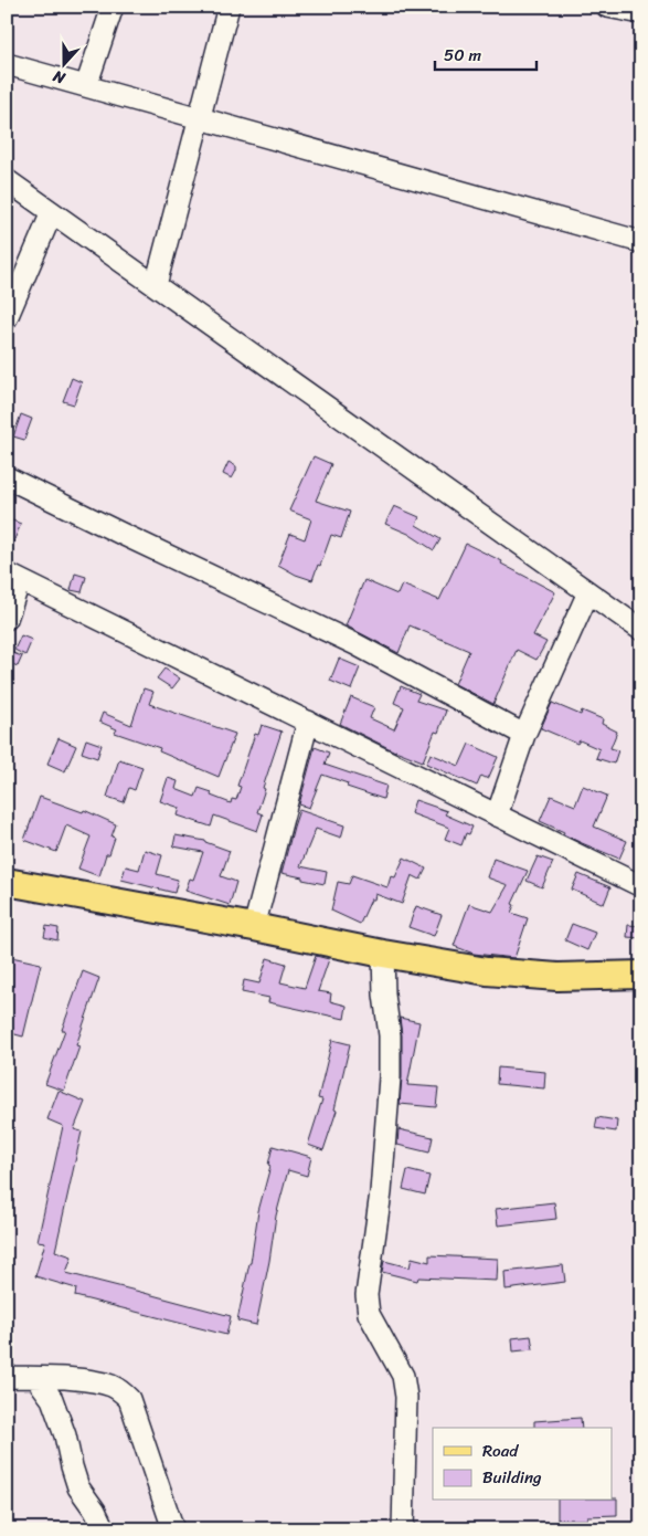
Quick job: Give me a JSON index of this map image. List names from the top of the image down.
{
  "legend": ["Road", "Building"],
  "scale_bar": "50 m",
  "north": "bottom"
}
